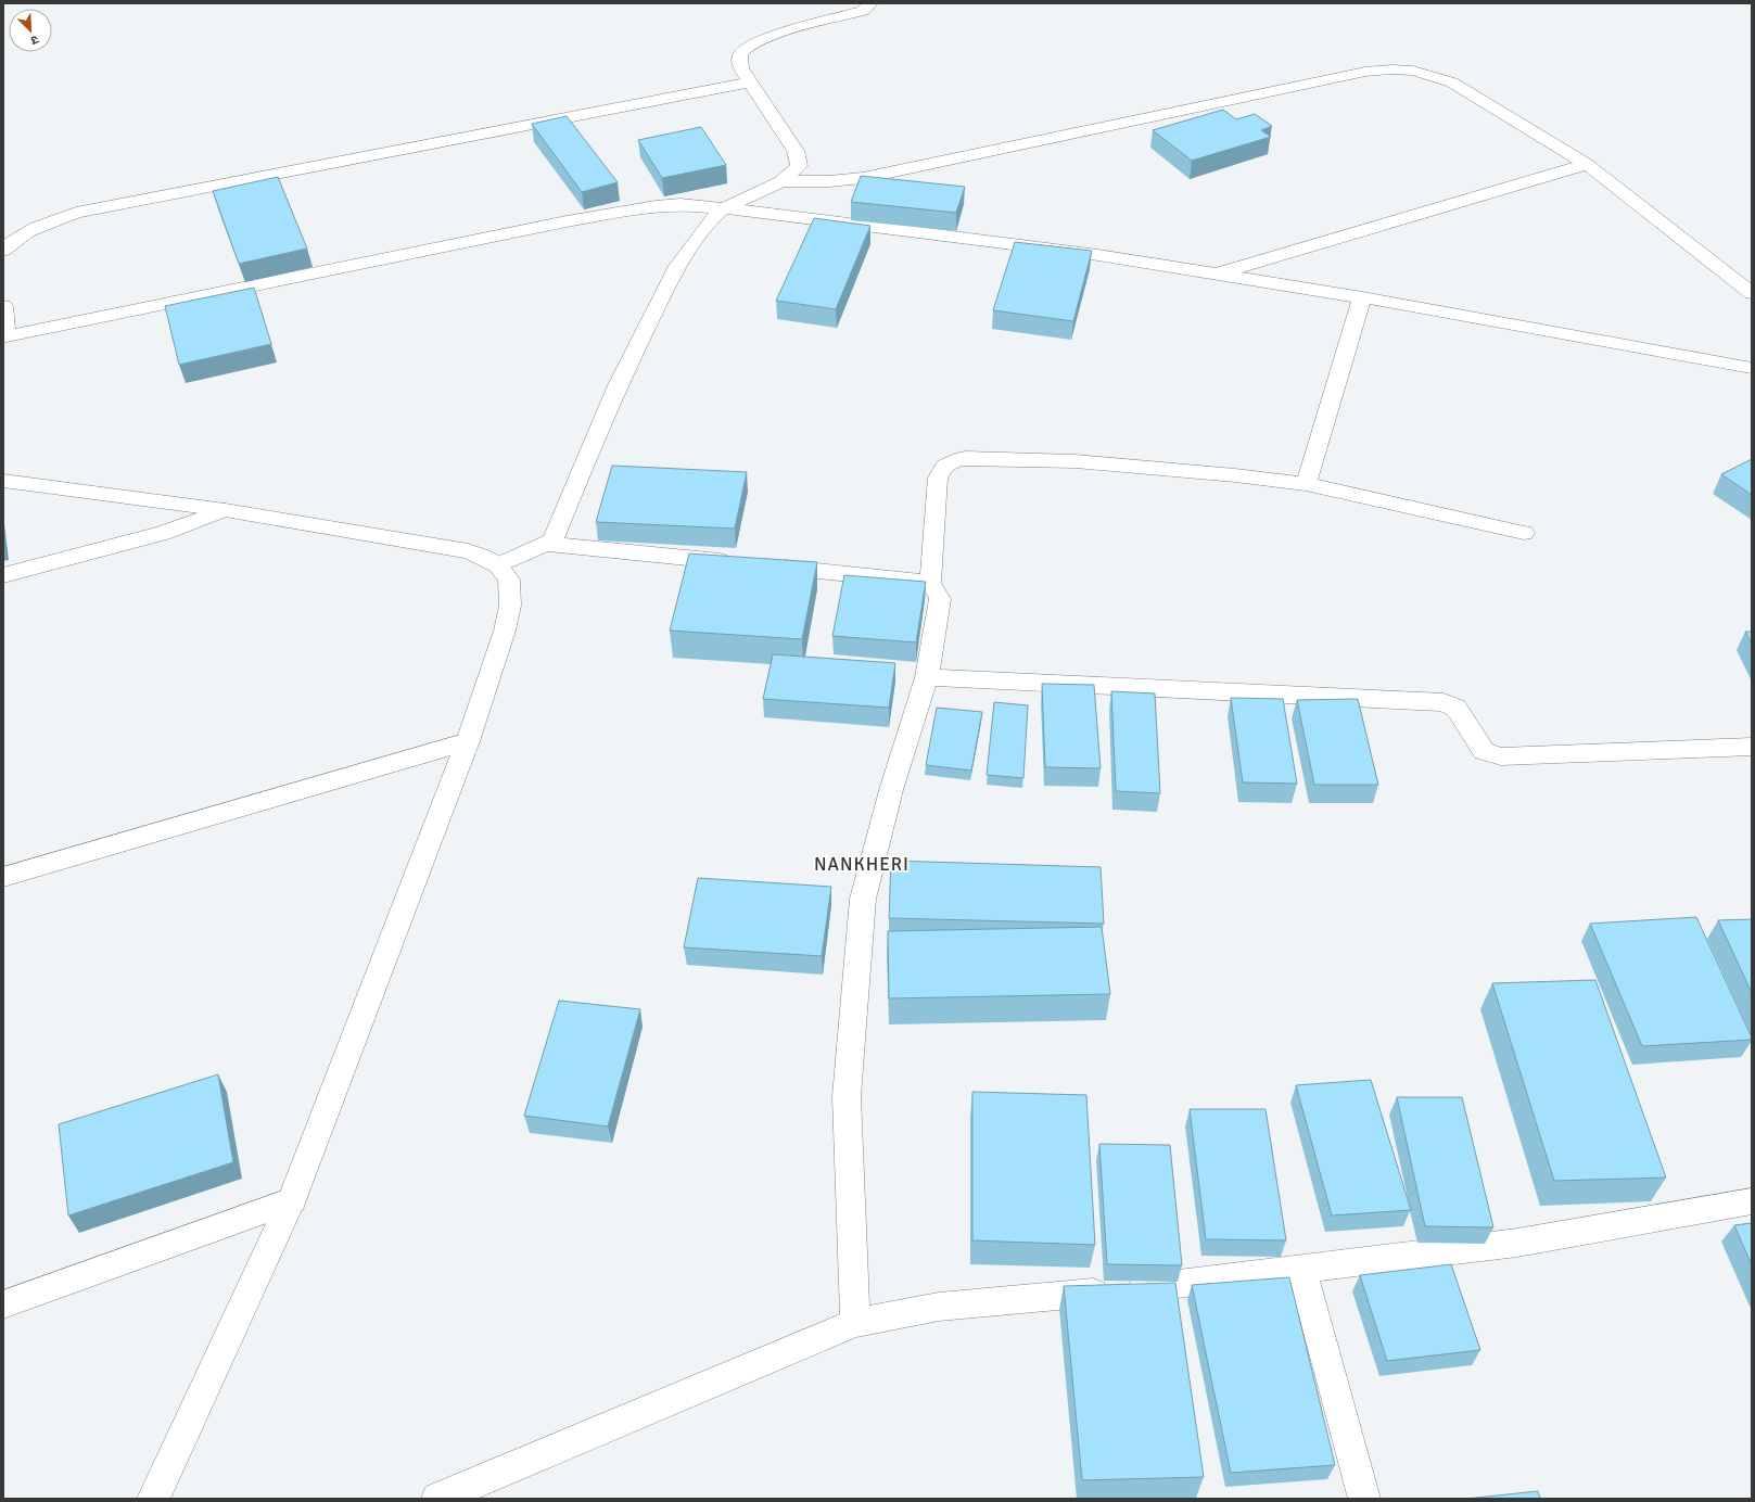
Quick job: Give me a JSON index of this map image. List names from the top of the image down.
{
  "districts": ["NANKHERI"],
  "north": "bottom right"
}
